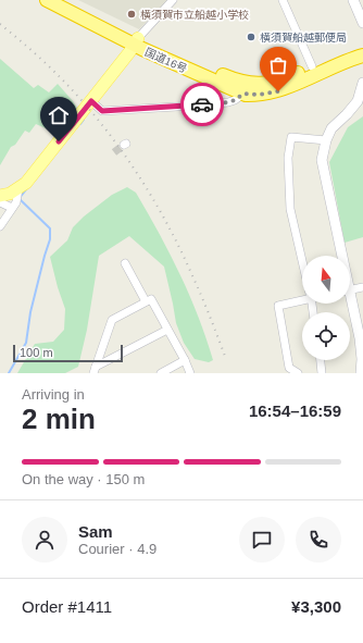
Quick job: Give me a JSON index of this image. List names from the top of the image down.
{
  "streets": {
    "highway": ["国道16号"]
  },
  "places": ["横須賀市立船越小学校", "横須賀船越郵便局"],
  "scale_bar": "100 m",
  "north": "top",
  "page": {
    "scale": "100 m",
    "heading": ["2 min", "Arriving in", "16:54–16:59"],
    "panel": [
      "Sam",
      "Courier · 4.9",
      "Order #1411",
      "¥3,300"
    ],
    "bar": "On the way · 150 m"
  }
}
